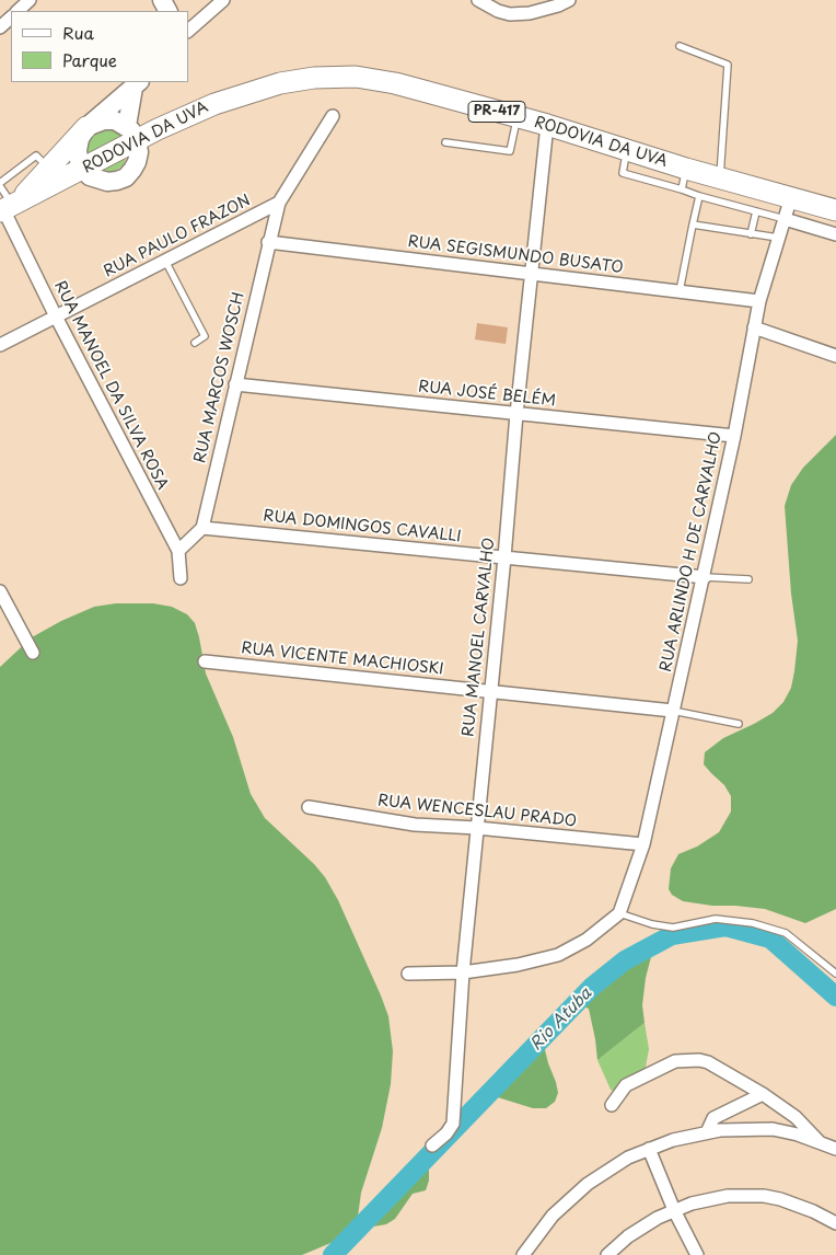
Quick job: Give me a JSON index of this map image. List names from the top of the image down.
{
  "streets": {
    "highway": ["PR-417", "RODOVIA DA UVA"],
    "street": [
      "RUA PAULO FRAZON",
      "RUA SEGISMUNDO BUSATO",
      "RUA MARCOS WOSCH",
      "RUA MANOEL DA SILVA ROSA",
      "RUA JOSÉ BELÉM",
      "RUA DOMINGOS CAVALLI",
      "RUA ARLINDO H DE CARVALHO",
      "RUA MANOEL CARVALHO",
      "RUA VICENTE MACHIOSKI",
      "RUA WENCESLAU PRADO"
    ]
  },
  "crossings": [
    ["RODOVIA DA UVA", "RUA MANOEL DA SILVA ROSA"],
    ["RODOVIA DA UVA", "RUA ARLINDO H DE CARVALHO"],
    ["RODOVIA DA UVA", "RUA MANOEL CARVALHO"],
    ["RUA PAULO FRAZON", "RUA MARCOS WOSCH"],
    ["RUA PAULO FRAZON", "RUA MANOEL DA SILVA ROSA"],
    ["RUA SEGISMUNDO BUSATO", "RUA MARCOS WOSCH"],
    ["RUA SEGISMUNDO BUSATO", "RUA ARLINDO H DE CARVALHO"],
    ["RUA SEGISMUNDO BUSATO", "RUA MANOEL CARVALHO"],
    ["RUA MARCOS WOSCH", "RUA JOSÉ BELÉM"],
    ["RUA MARCOS WOSCH", "RUA DOMINGOS CAVALLI"],
    ["RUA JOSÉ BELÉM", "RUA ARLINDO H DE CARVALHO"],
    ["RUA JOSÉ BELÉM", "RUA MANOEL CARVALHO"],
    ["RUA DOMINGOS CAVALLI", "RUA ARLINDO H DE CARVALHO"],
    ["RUA DOMINGOS CAVALLI", "RUA MANOEL CARVALHO"],
    ["RUA ARLINDO H DE CARVALHO", "RUA VICENTE MACHIOSKI"],
    ["RUA ARLINDO H DE CARVALHO", "RUA WENCESLAU PRADO"],
    ["RUA MANOEL CARVALHO", "RUA VICENTE MACHIOSKI"],
    ["RUA MANOEL CARVALHO", "RUA WENCESLAU PRADO"]
  ],
  "water": ["Rio Atuba"],
  "legend": ["Rua", "Parque"]
}
